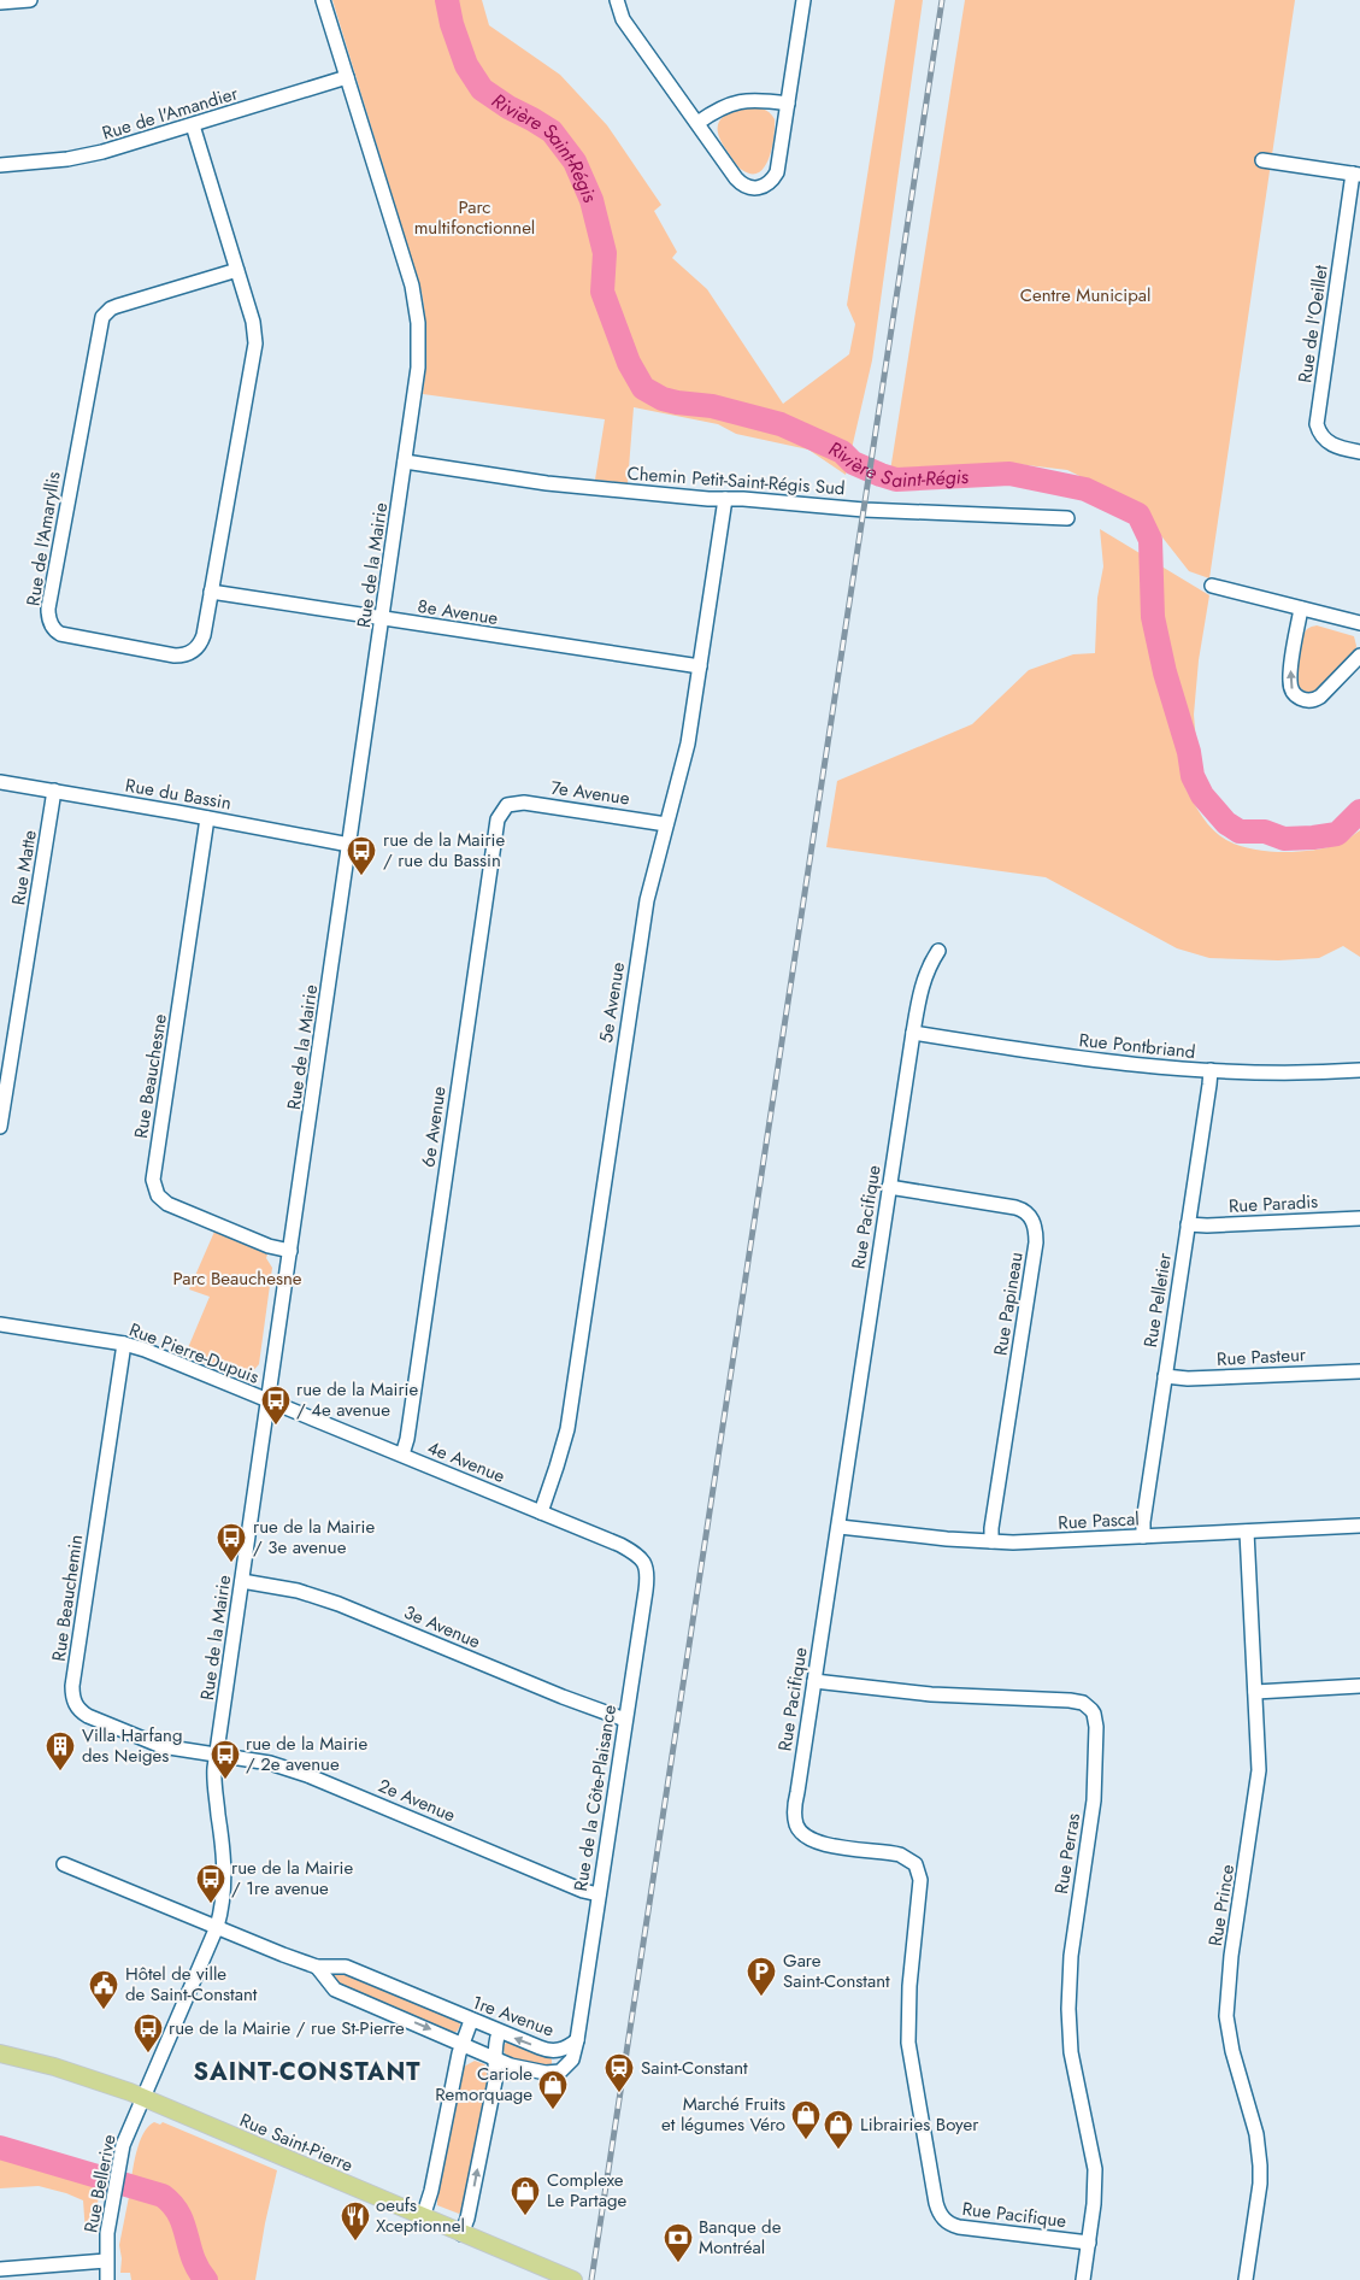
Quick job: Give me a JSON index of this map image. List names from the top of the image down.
{
  "streets": {
    "main road": ["Rue Saint-Pierre"],
    "street": [
      "Rue de l'Amandier",
      "Rue de l'Oeillet",
      "Chemin Petit-Saint-Régis Sud",
      "Rue de l'Amaryllis",
      "Rue de la Mairie",
      "8e Avenue",
      "7e Avenue",
      "Rue du Bassin",
      "Rue Matte",
      "5e Avenue",
      "Rue Pontbriand",
      "Rue Beauchesne",
      "6e Avenue",
      "Rue Paradis",
      "Rue Pacifique",
      "Rue Pelletier",
      "Rue Papineau",
      "Rue Pierre-Dupuis",
      "Rue Pasteur",
      "4e Avenue",
      "Rue Pascal",
      "Rue Beauchemin",
      "3e Avenue",
      "Rue de la Côte-Plaisance",
      "2e Avenue",
      "Rue Perras",
      "Rue Prince",
      "1re Avenue",
      "Rue Bellerive"
    ]
  },
  "crossings": [
    ["Rue de l'Amandier", "Rue de l'Amaryllis"],
    ["Rue de l'Amandier", "Rue de la Mairie"],
    ["Chemin Petit-Saint-Régis Sud", "Rue de la Mairie"],
    ["Chemin Petit-Saint-Régis Sud", "5e Avenue"],
    ["Rue de l'Amaryllis", "8e Avenue"],
    ["Rue de la Mairie", "8e Avenue"],
    ["Rue de la Mairie", "Rue du Bassin"],
    ["Rue de la Mairie", "Rue Beauchesne"],
    ["Rue de la Mairie", "Rue Pierre-Dupuis"],
    ["Rue de la Mairie", "4e Avenue"],
    ["Rue de la Mairie", "Rue Beauchemin"],
    ["Rue de la Mairie", "3e Avenue"],
    ["Rue de la Mairie", "2e Avenue"],
    ["Rue de la Mairie", "1re Avenue"],
    ["Rue de la Mairie", "Rue Saint-Pierre"],
    ["Rue de la Mairie", "Rue Bellerive"],
    ["8e Avenue", "5e Avenue"],
    ["7e Avenue", "5e Avenue"],
    ["7e Avenue", "6e Avenue"],
    ["Rue du Bassin", "Rue Matte"],
    ["Rue du Bassin", "Rue Beauchesne"],
    ["5e Avenue", "4e Avenue"],
    ["Rue Pontbriand", "Rue Pacifique"],
    ["Rue Pontbriand", "Rue Pelletier"],
    ["6e Avenue", "4e Avenue"],
    ["Rue Paradis", "Rue Pelletier"],
    ["Rue Pacifique", "Rue Papineau"],
    ["Rue Pacifique", "Rue Pascal"],
    ["Rue Pacifique", "Rue Perras"],
    ["Rue Pelletier", "Rue Pasteur"],
    ["Rue Pelletier", "Rue Pascal"],
    ["Rue Papineau", "Rue Pascal"],
    ["Rue Pierre-Dupuis", "4e Avenue"],
    ["Rue Pierre-Dupuis", "Rue Beauchemin"],
    ["4e Avenue", "Rue de la Côte-Plaisance"],
    ["Rue Pascal", "Rue Prince"],
    ["Rue Beauchemin", "2e Avenue"],
    ["3e Avenue", "Rue de la Côte-Plaisance"],
    ["Rue de la Côte-Plaisance", "2e Avenue"],
    ["Rue de la Côte-Plaisance", "1re Avenue"],
    ["Rue Saint-Pierre", "Rue Bellerive"]
  ],
  "districts": ["SAINT-CONSTANT"],
  "water": ["Rivière Saint-Régis"],
  "parks": ["Parc multifonctionnel", "Centre Municipal", "Parc Beauchesne"],
  "places": {
    "bus stop": [
      "rue de la Mairie / rue du Bassin",
      "rue de la Mairie / 4e avenue",
      "rue de la Mairie / 3e avenue",
      "rue de la Mairie / 2e avenue",
      "rue de la Mairie / 1re avenue",
      "rue de la Mairie / rue St-Pierre"
    ],
    "building": ["Villa Harfang des Neiges"],
    "parking": ["Gare Saint-Constant"],
    "public building": ["Hôtel de ville de Saint-Constant"],
    "station": ["Saint-Constant"],
    "shop": [
      "Cariole Remorquage",
      "Marché Fruits et légumes Véro",
      "Librairies Boyer",
      "Complexe Le Partage"
    ],
    "restaurant": ["oeufs Xceptionnel"],
    "bank": ["Banque de Montréal"]
  }
}
